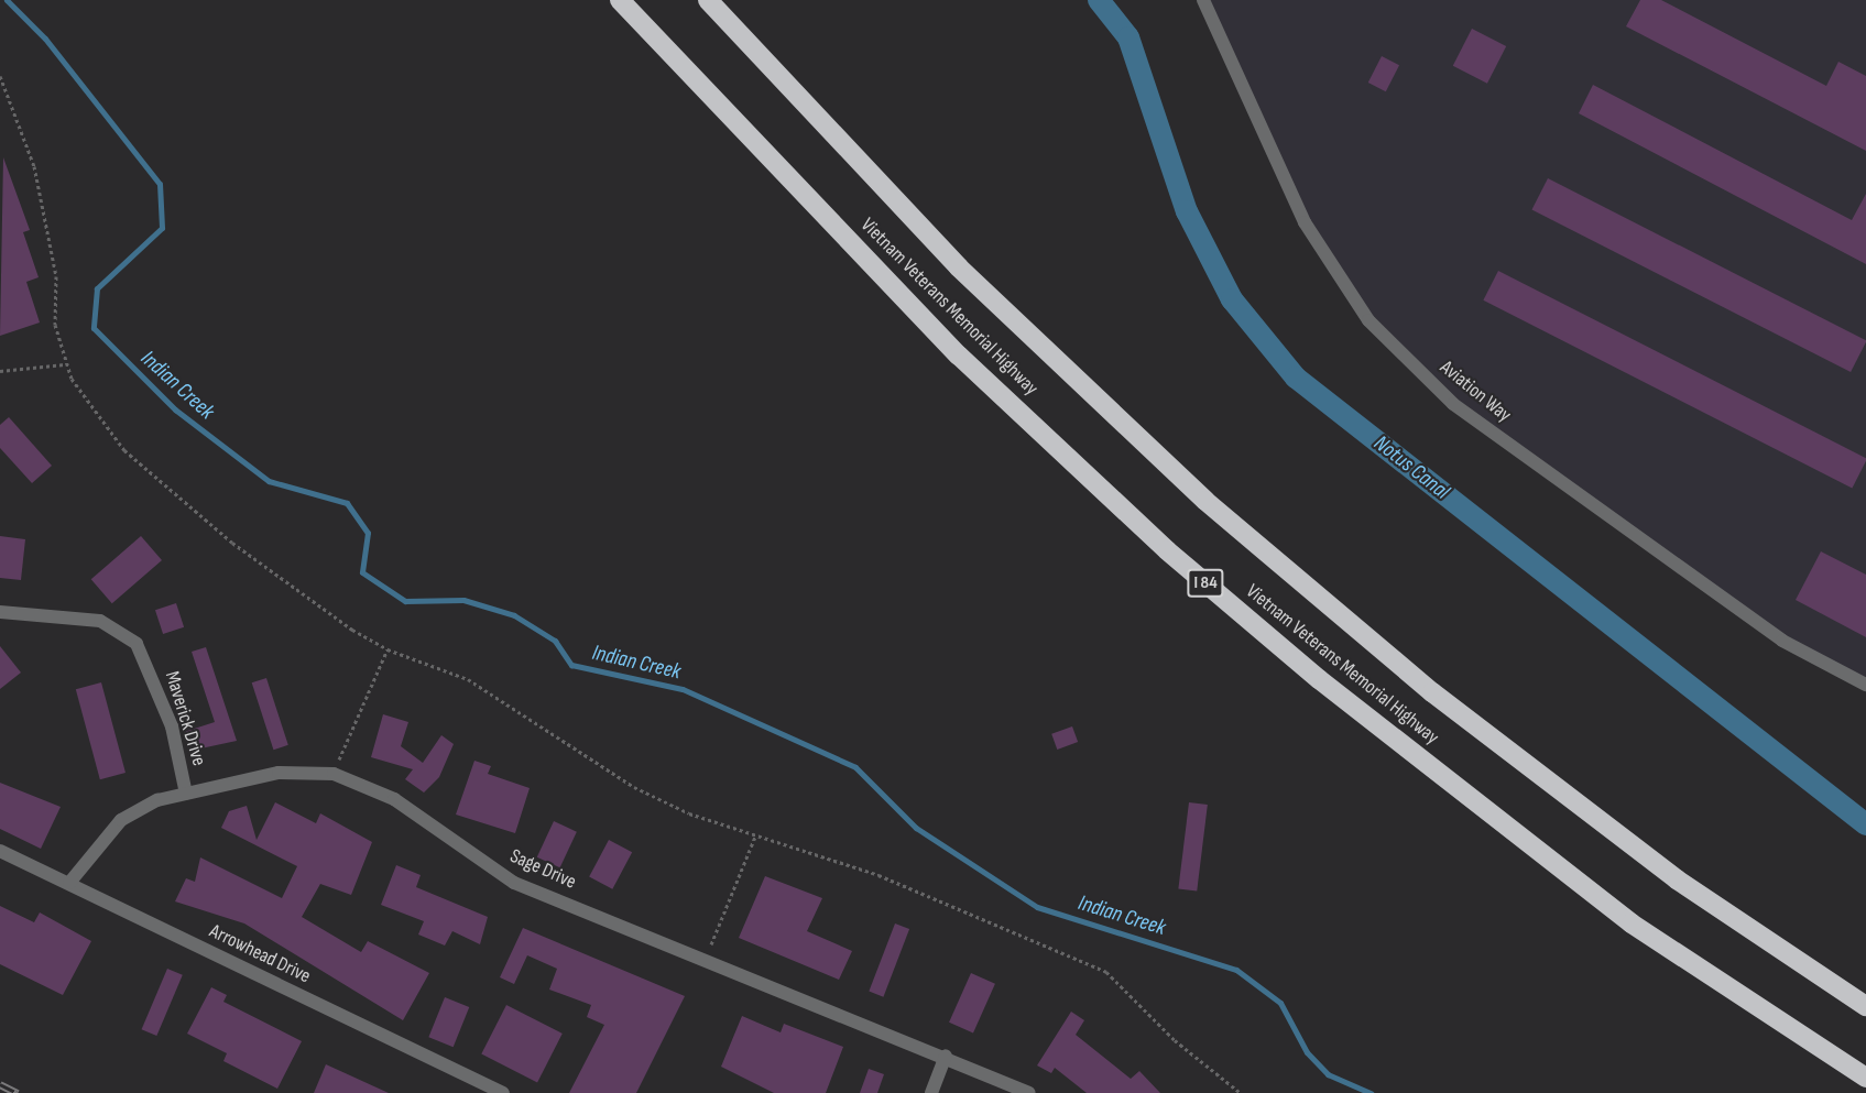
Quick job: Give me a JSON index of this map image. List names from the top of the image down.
{
  "streets": {
    "highway": ["Vietnam Veterans Memorial Highway", "I 84"],
    "street": [
      "Aviation Way",
      "Maverick Drive",
      "Sage Drive",
      "Arrowhead Drive"
    ]
  },
  "crossings": [
    ["Maverick Drive", "Sage Drive"],
    ["Sage Drive", "Arrowhead Drive"]
  ],
  "water": ["Indian Creek", "Notus Canal"]
}
